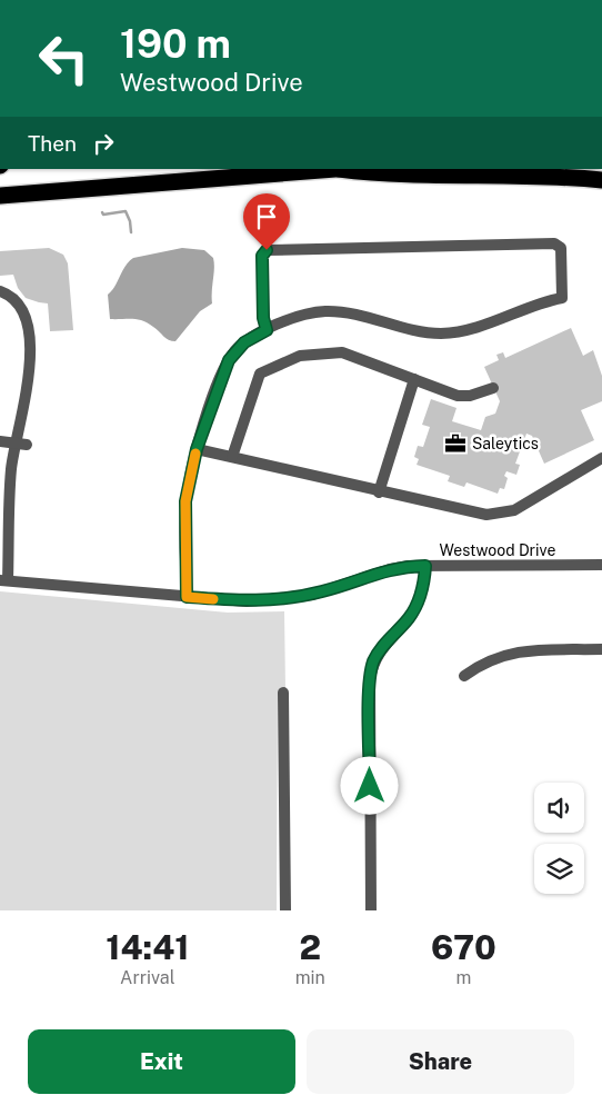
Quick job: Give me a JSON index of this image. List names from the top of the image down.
{
  "streets": {
    "street": ["Westwood Drive"]
  },
  "places": {
    "office": ["Saleytics"]
  },
  "page": {
    "turn": ["190 m", "Westwood Drive"],
    "then": "Then",
    "eta": [
      "14:41",
      "Arrival",
      "2",
      "min",
      "670",
      "m"
    ],
    "buttons": ["Exit", "Share"]
  }
}
